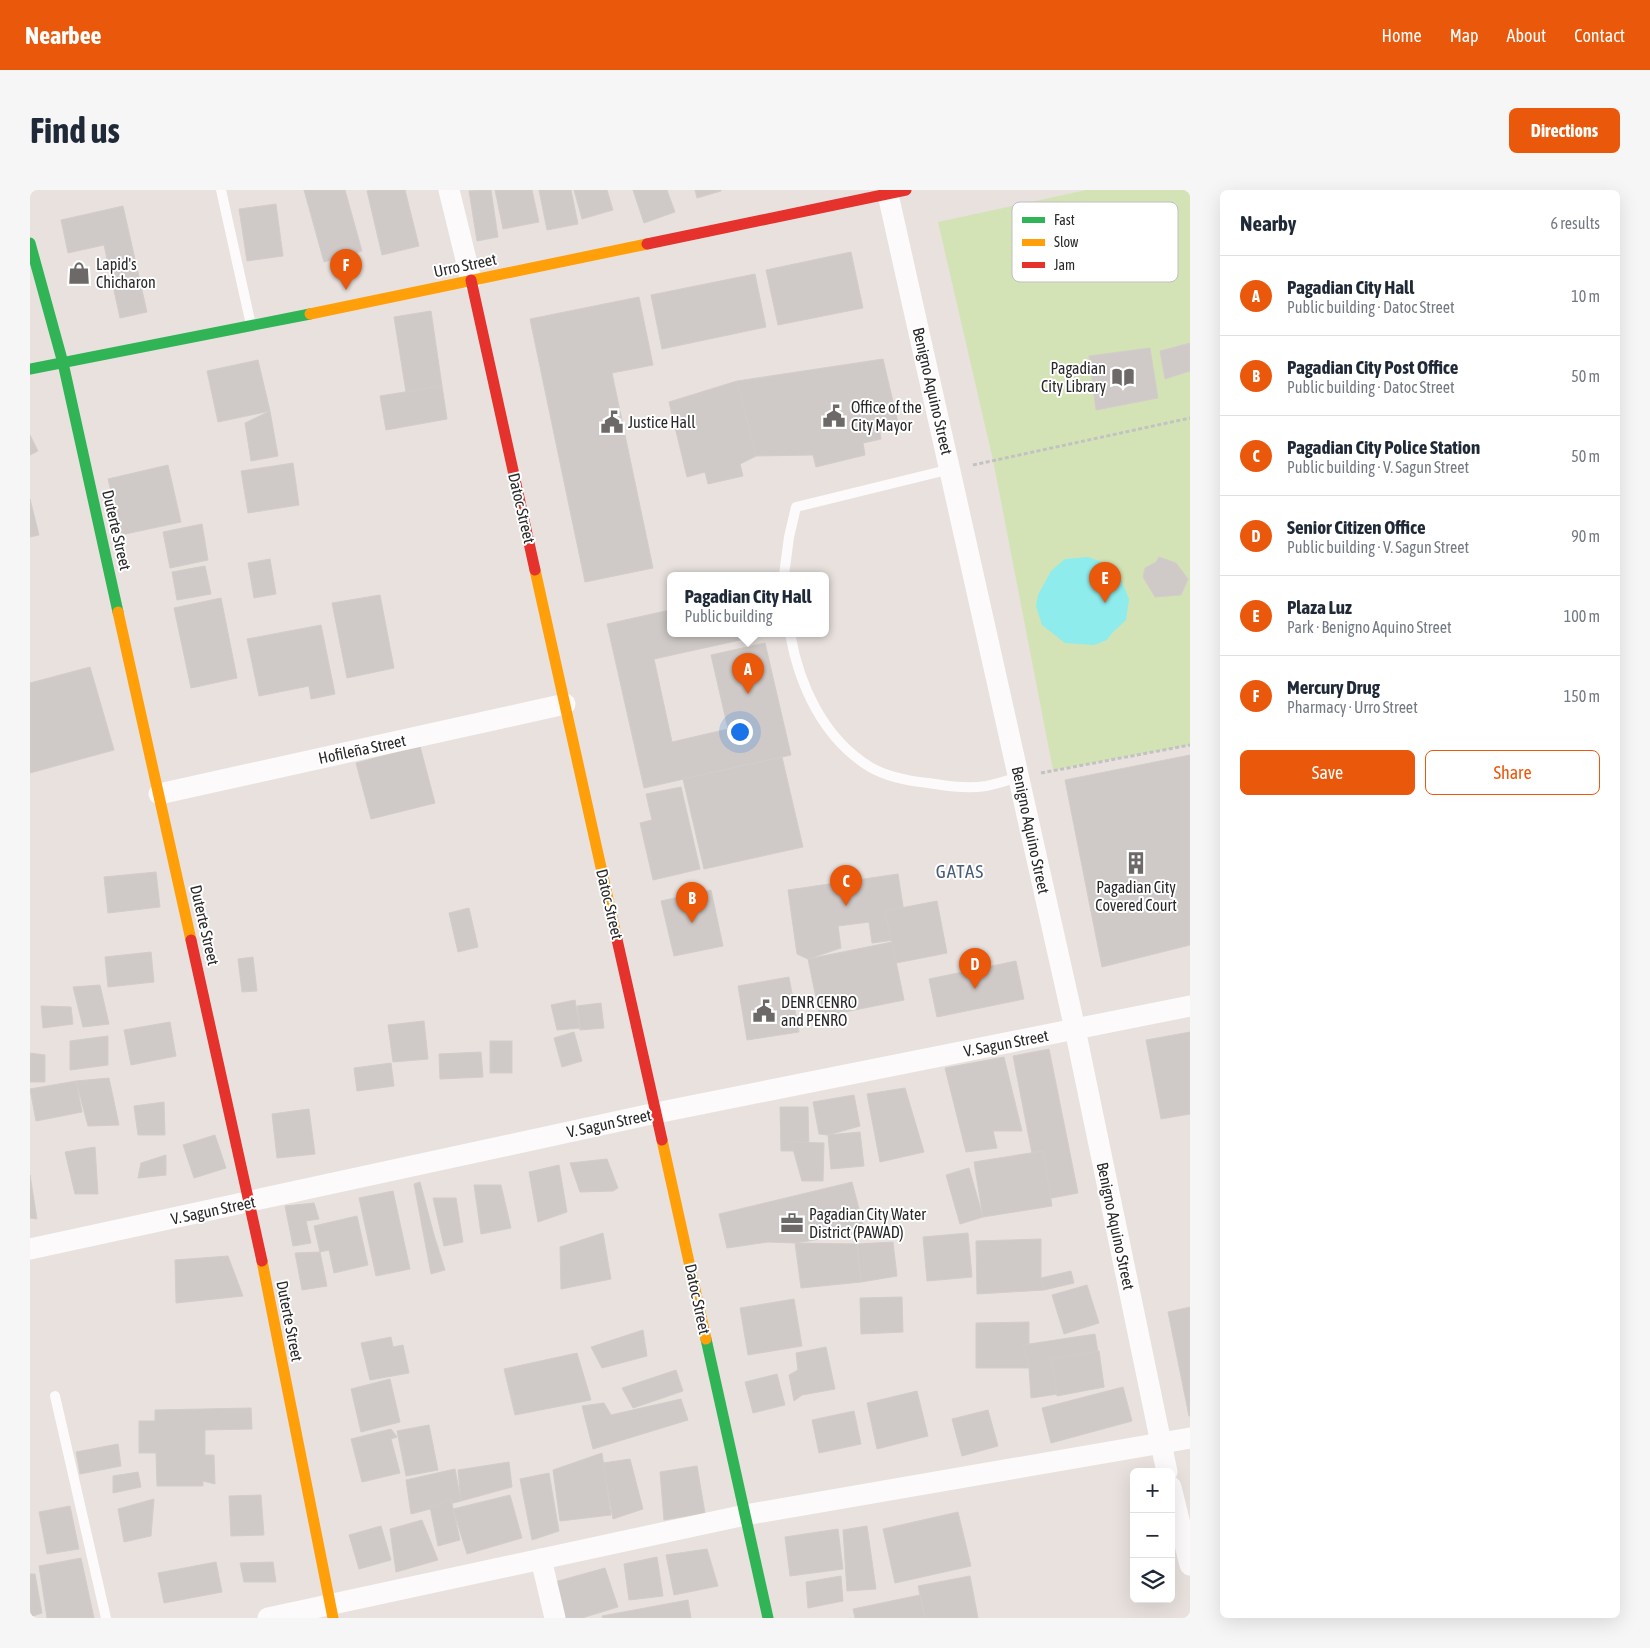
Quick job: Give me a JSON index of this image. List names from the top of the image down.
{
  "streets": {
    "street": [
      "Urro Street",
      "Benigno Aquino Street",
      "Datoc Street",
      "Duterte Street",
      "Hofileña Street",
      "V. Sagun Street"
    ]
  },
  "crossings": [
    ["Urro Street", "Benigno Aquino Street"],
    ["Urro Street", "Datoc Street"],
    ["Urro Street", "Duterte Street"],
    ["Benigno Aquino Street", "V. Sagun Street"],
    ["Datoc Street", "Hofileña Street"],
    ["Datoc Street", "V. Sagun Street"],
    ["Duterte Street", "Hofileña Street"],
    ["Duterte Street", "V. Sagun Street"]
  ],
  "districts": ["GATAS"],
  "places": {
    "shop": ["Lapid's Chicharon"],
    "library": ["Pagadian City Library"],
    "public building": ["Office of the City Mayor", "Justice Hall", "DENR CENRO and PENRO"],
    "building": ["Pagadian City Covered Court"],
    "office": ["Pagadian City Water District (PAWAD)"]
  },
  "legend": ["Fast", "Slow", "Jam"],
  "page": {
    "header": "Nearbee",
    "nav": [
      "Home",
      "Map",
      "About",
      "Contact"
    ],
    "buttons": [
      "Directions",
      ["Save", "Share"]
    ],
    "title": "Find us",
    "heading": ["Nearby", "6 results"],
    "pins": [
      "F",
      "E",
      "A",
      "C",
      "B",
      "D"
    ],
    "list": [
      {
        "mark": "A",
        "name": "Pagadian City Hall",
        "note": "Public building · Datoc Street",
        "value": "10 m"
      },
      {
        "mark": "B",
        "name": "Pagadian City Post Office",
        "note": "Public building · Datoc Street",
        "value": "50 m"
      },
      {
        "mark": "C",
        "name": "Pagadian City Police Station",
        "note": "Public building · V. Sagun Street",
        "value": "50 m"
      },
      {
        "mark": "D",
        "name": "Senior Citizen Office",
        "note": "Public building · V. Sagun Street",
        "value": "90 m"
      },
      {
        "mark": "E",
        "name": "Plaza Luz",
        "note": "Park · Benigno Aquino Street",
        "value": "100 m"
      },
      {
        "mark": "F",
        "name": "Mercury Drug",
        "note": "Pharmacy · Urro Street",
        "value": "150 m"
      }
    ],
    "popup": ["Pagadian City Hall", "Public building"],
    "map_buttons": ["+", "−"]
  }
}
